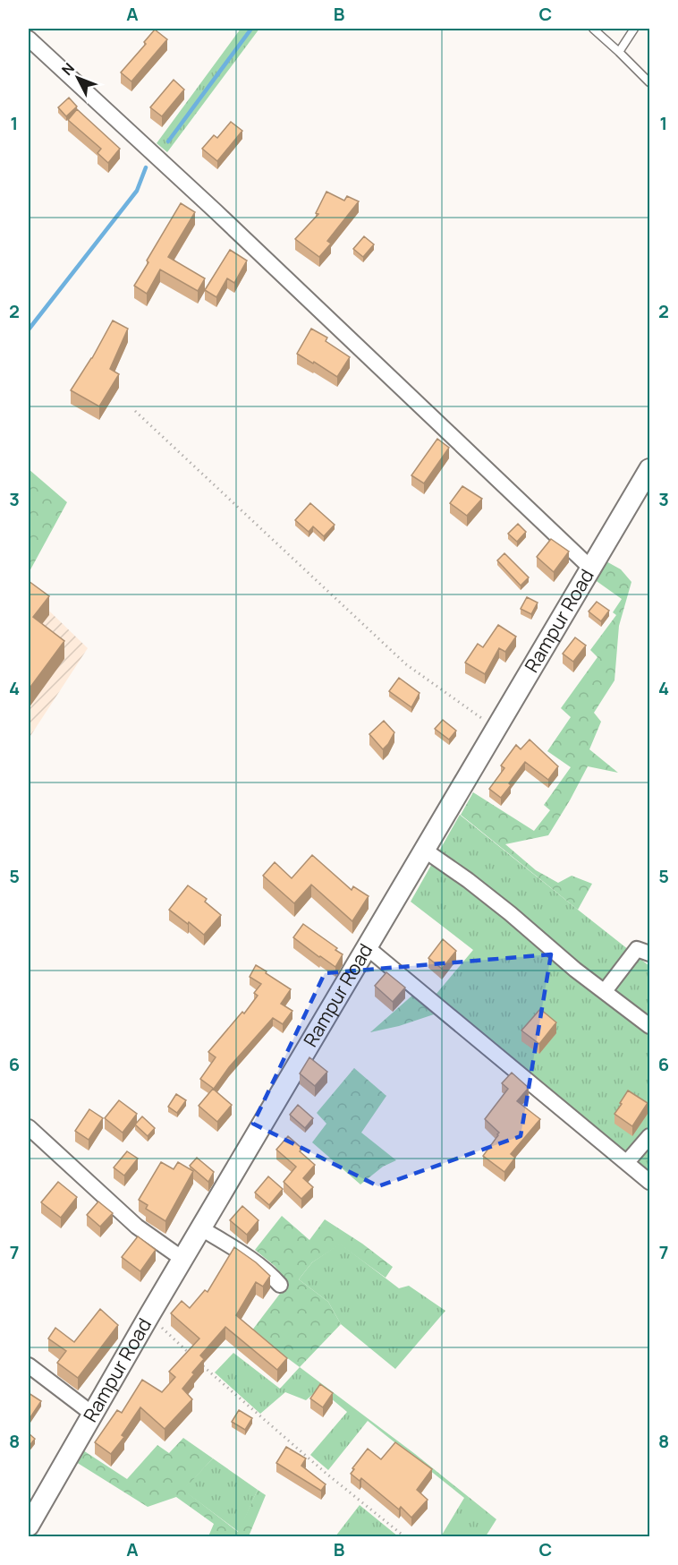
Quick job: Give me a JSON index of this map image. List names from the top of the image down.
{
  "streets": {
    "main road": ["Rampur Road"]
  },
  "north": "top left",
  "grid": {
    "columns": ["A", "B", "C"],
    "rows": [
      "1",
      "2",
      "3",
      "4",
      "5",
      "6",
      "7",
      "8"
    ]
  }
}
